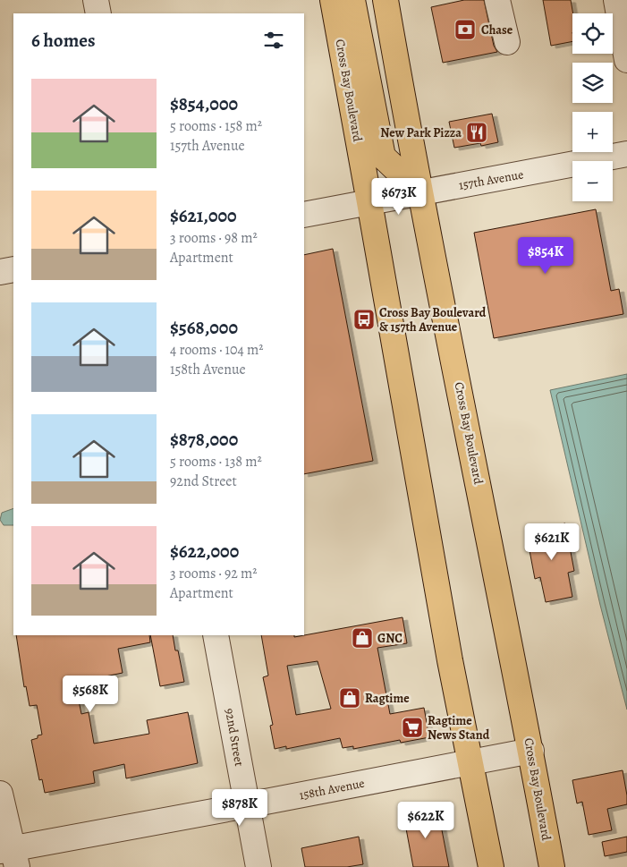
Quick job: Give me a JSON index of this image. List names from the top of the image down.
{
  "streets": {
    "main road": ["Cross Bay Boulevard"],
    "street": ["157th Avenue", "92nd Street", "158th Avenue"]
  },
  "crossings": [
    ["Cross Bay Boulevard", "157th Avenue"],
    ["Cross Bay Boulevard", "158th Avenue"],
    ["92nd Street", "158th Avenue"]
  ],
  "places": {
    "bank": ["Chase"],
    "restaurant": ["New Park Pizza"],
    "bus stop": ["Cross Bay Boulevard & 157th Avenue"],
    "shop": ["GNC", "Ragtime"],
    "supermarket": ["Ragtime News Stand"]
  },
  "page": {
    "map_buttons": ["+", "−"],
    "heading": "6 homes",
    "list": [
      {
        "name": "$854,000",
        "note": "5 rooms · 158 m² · 157th Avenue"
      },
      {
        "name": "$621,000",
        "note": "3 rooms · 98 m² · Apartment"
      },
      {
        "name": "$568,000",
        "note": "4 rooms · 104 m² · 158th Avenue"
      },
      {
        "name": "$878,000",
        "note": "5 rooms · 138 m² · 92nd Street"
      },
      {
        "name": "$622,000",
        "note": "3 rooms · 92 m² · Apartment"
      }
    ],
    "price": [
      "$673K",
      "$854K",
      "$621K",
      "$568K",
      "$878K",
      "$622K"
    ]
  }
}
